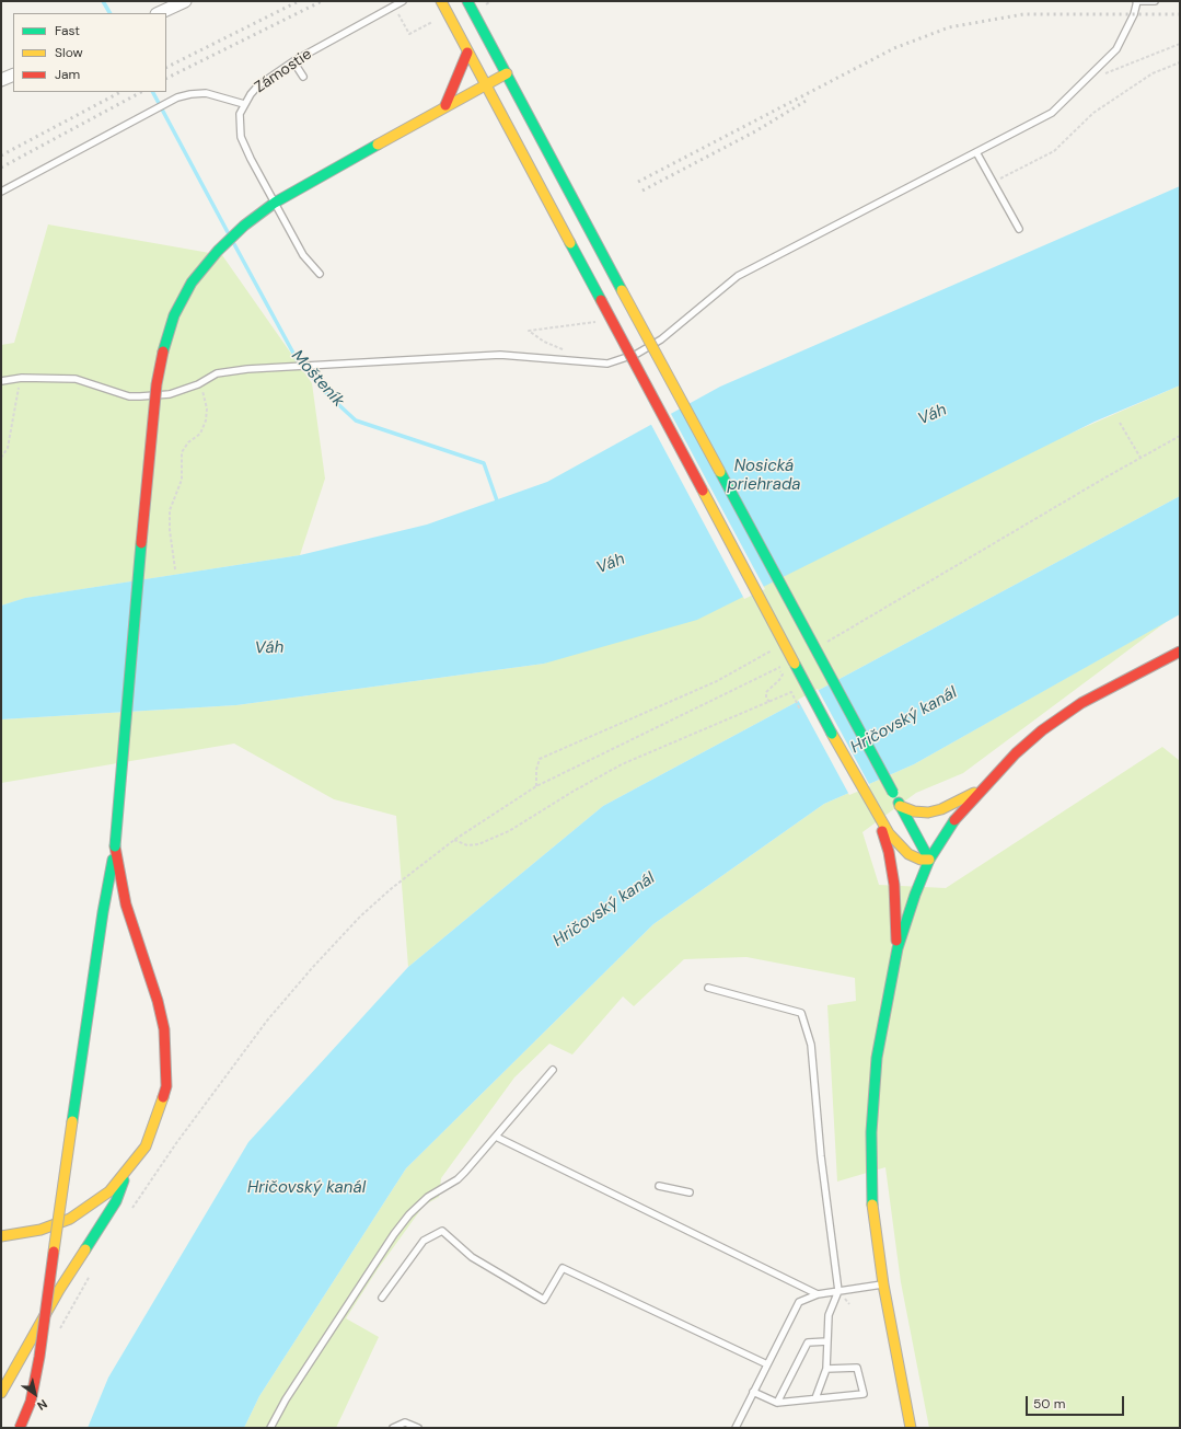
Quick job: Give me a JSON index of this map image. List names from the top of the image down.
{
  "streets": {
    "lane": ["Zámostie"]
  },
  "water": [
    "Mošteník",
    "Váh",
    "Nosická priehrada",
    "Hričovský kanál"
  ],
  "legend": ["Fast", "Slow", "Jam"],
  "scale_bar": "50 m",
  "north": "bottom right"
}
